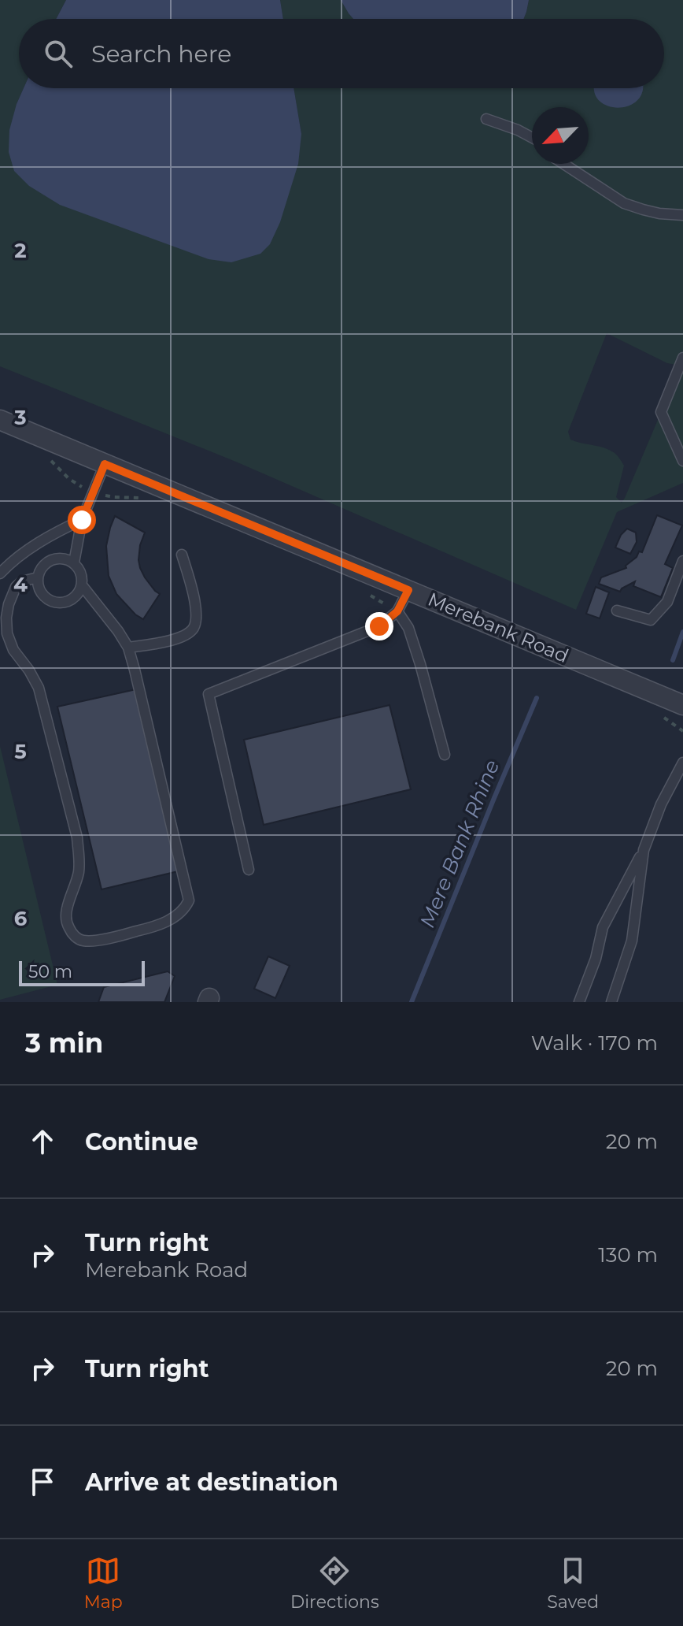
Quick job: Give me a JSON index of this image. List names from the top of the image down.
{
  "streets": {
    "street": ["Merebank Road"]
  },
  "water": ["Mere Bank Rhine"],
  "scale_bar": "50 m",
  "north": "bottom left",
  "page": {
    "search": "Search here",
    "scale": "50 m",
    "heading": ["3 min", "Walk · 170 m"],
    "list": [
      ["Continue", "20 m"],
      ["Turn right", "Merebank Road", "130 m"],
      ["Turn right", "20 m"],
      "Arrive at destination"
    ],
    "nav": ["Map", "Directions", "Saved"]
  },
  "grid": {
    "rows": [
      "2",
      "3",
      "4",
      "5",
      "6"
    ]
  }
}
